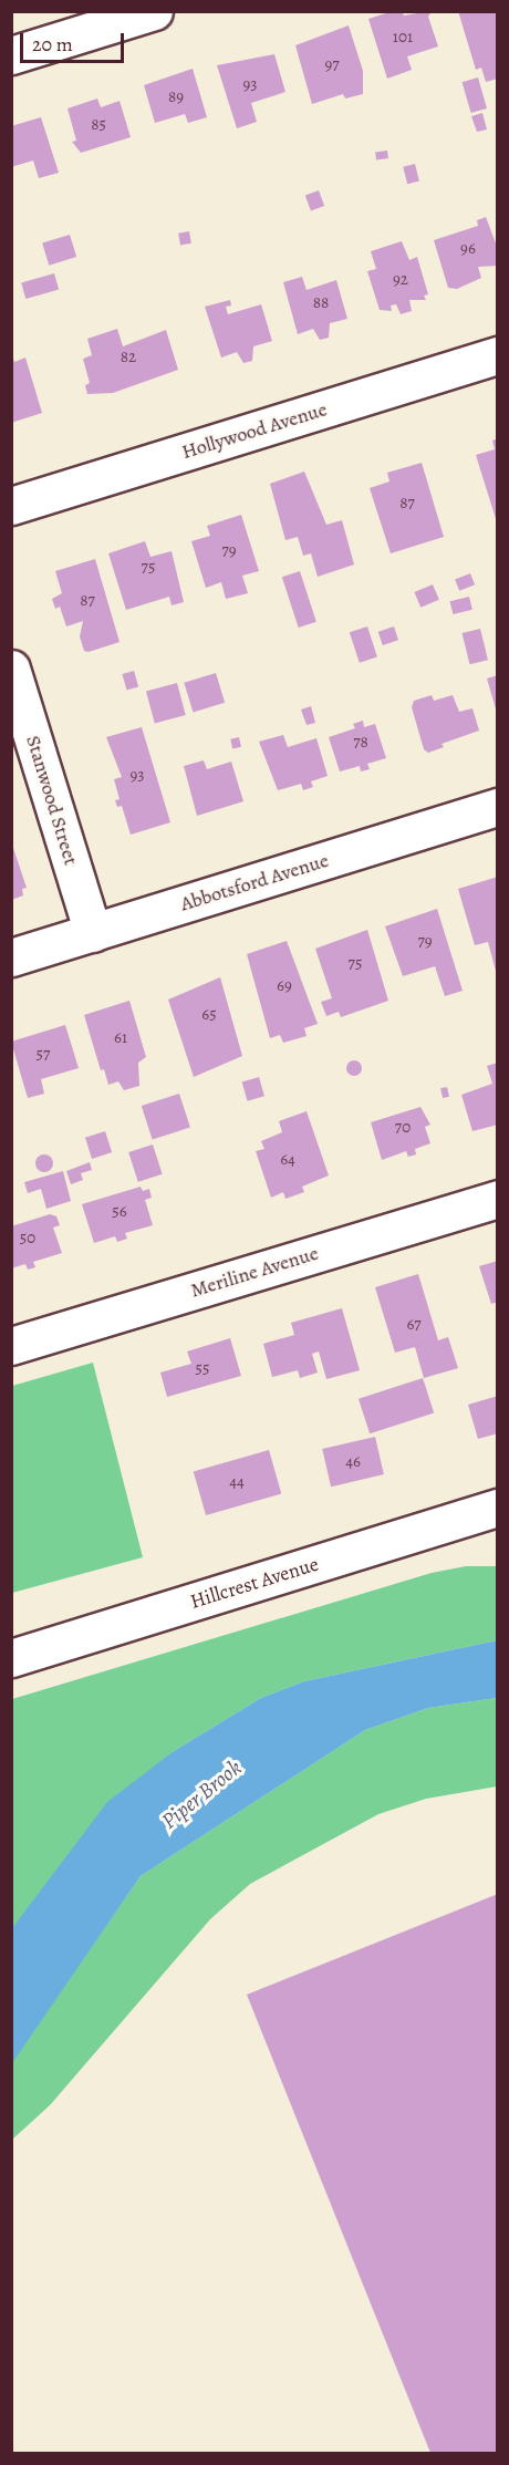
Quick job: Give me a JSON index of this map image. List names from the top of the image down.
{
  "streets": {
    "street": [
      "Hollywood Avenue",
      "Stanwood Street",
      "Abbotsford Avenue",
      "Meriline Avenue",
      "Hillcrest Avenue"
    ]
  },
  "crossings": [
    ["Stanwood Street", "Abbotsford Avenue"]
  ],
  "water": ["Piper Brook"],
  "house_numbers": [
    "101",
    "97",
    "93",
    "89",
    "85",
    "96",
    "92",
    "88",
    "82",
    "87",
    "79",
    "75",
    "87",
    "78",
    "93",
    "79",
    "75",
    "69",
    "65",
    "61",
    "57",
    "70",
    "64",
    "56",
    "50",
    "67",
    "55",
    "46",
    "44"
  ],
  "scale_bar": "20 m"
}
